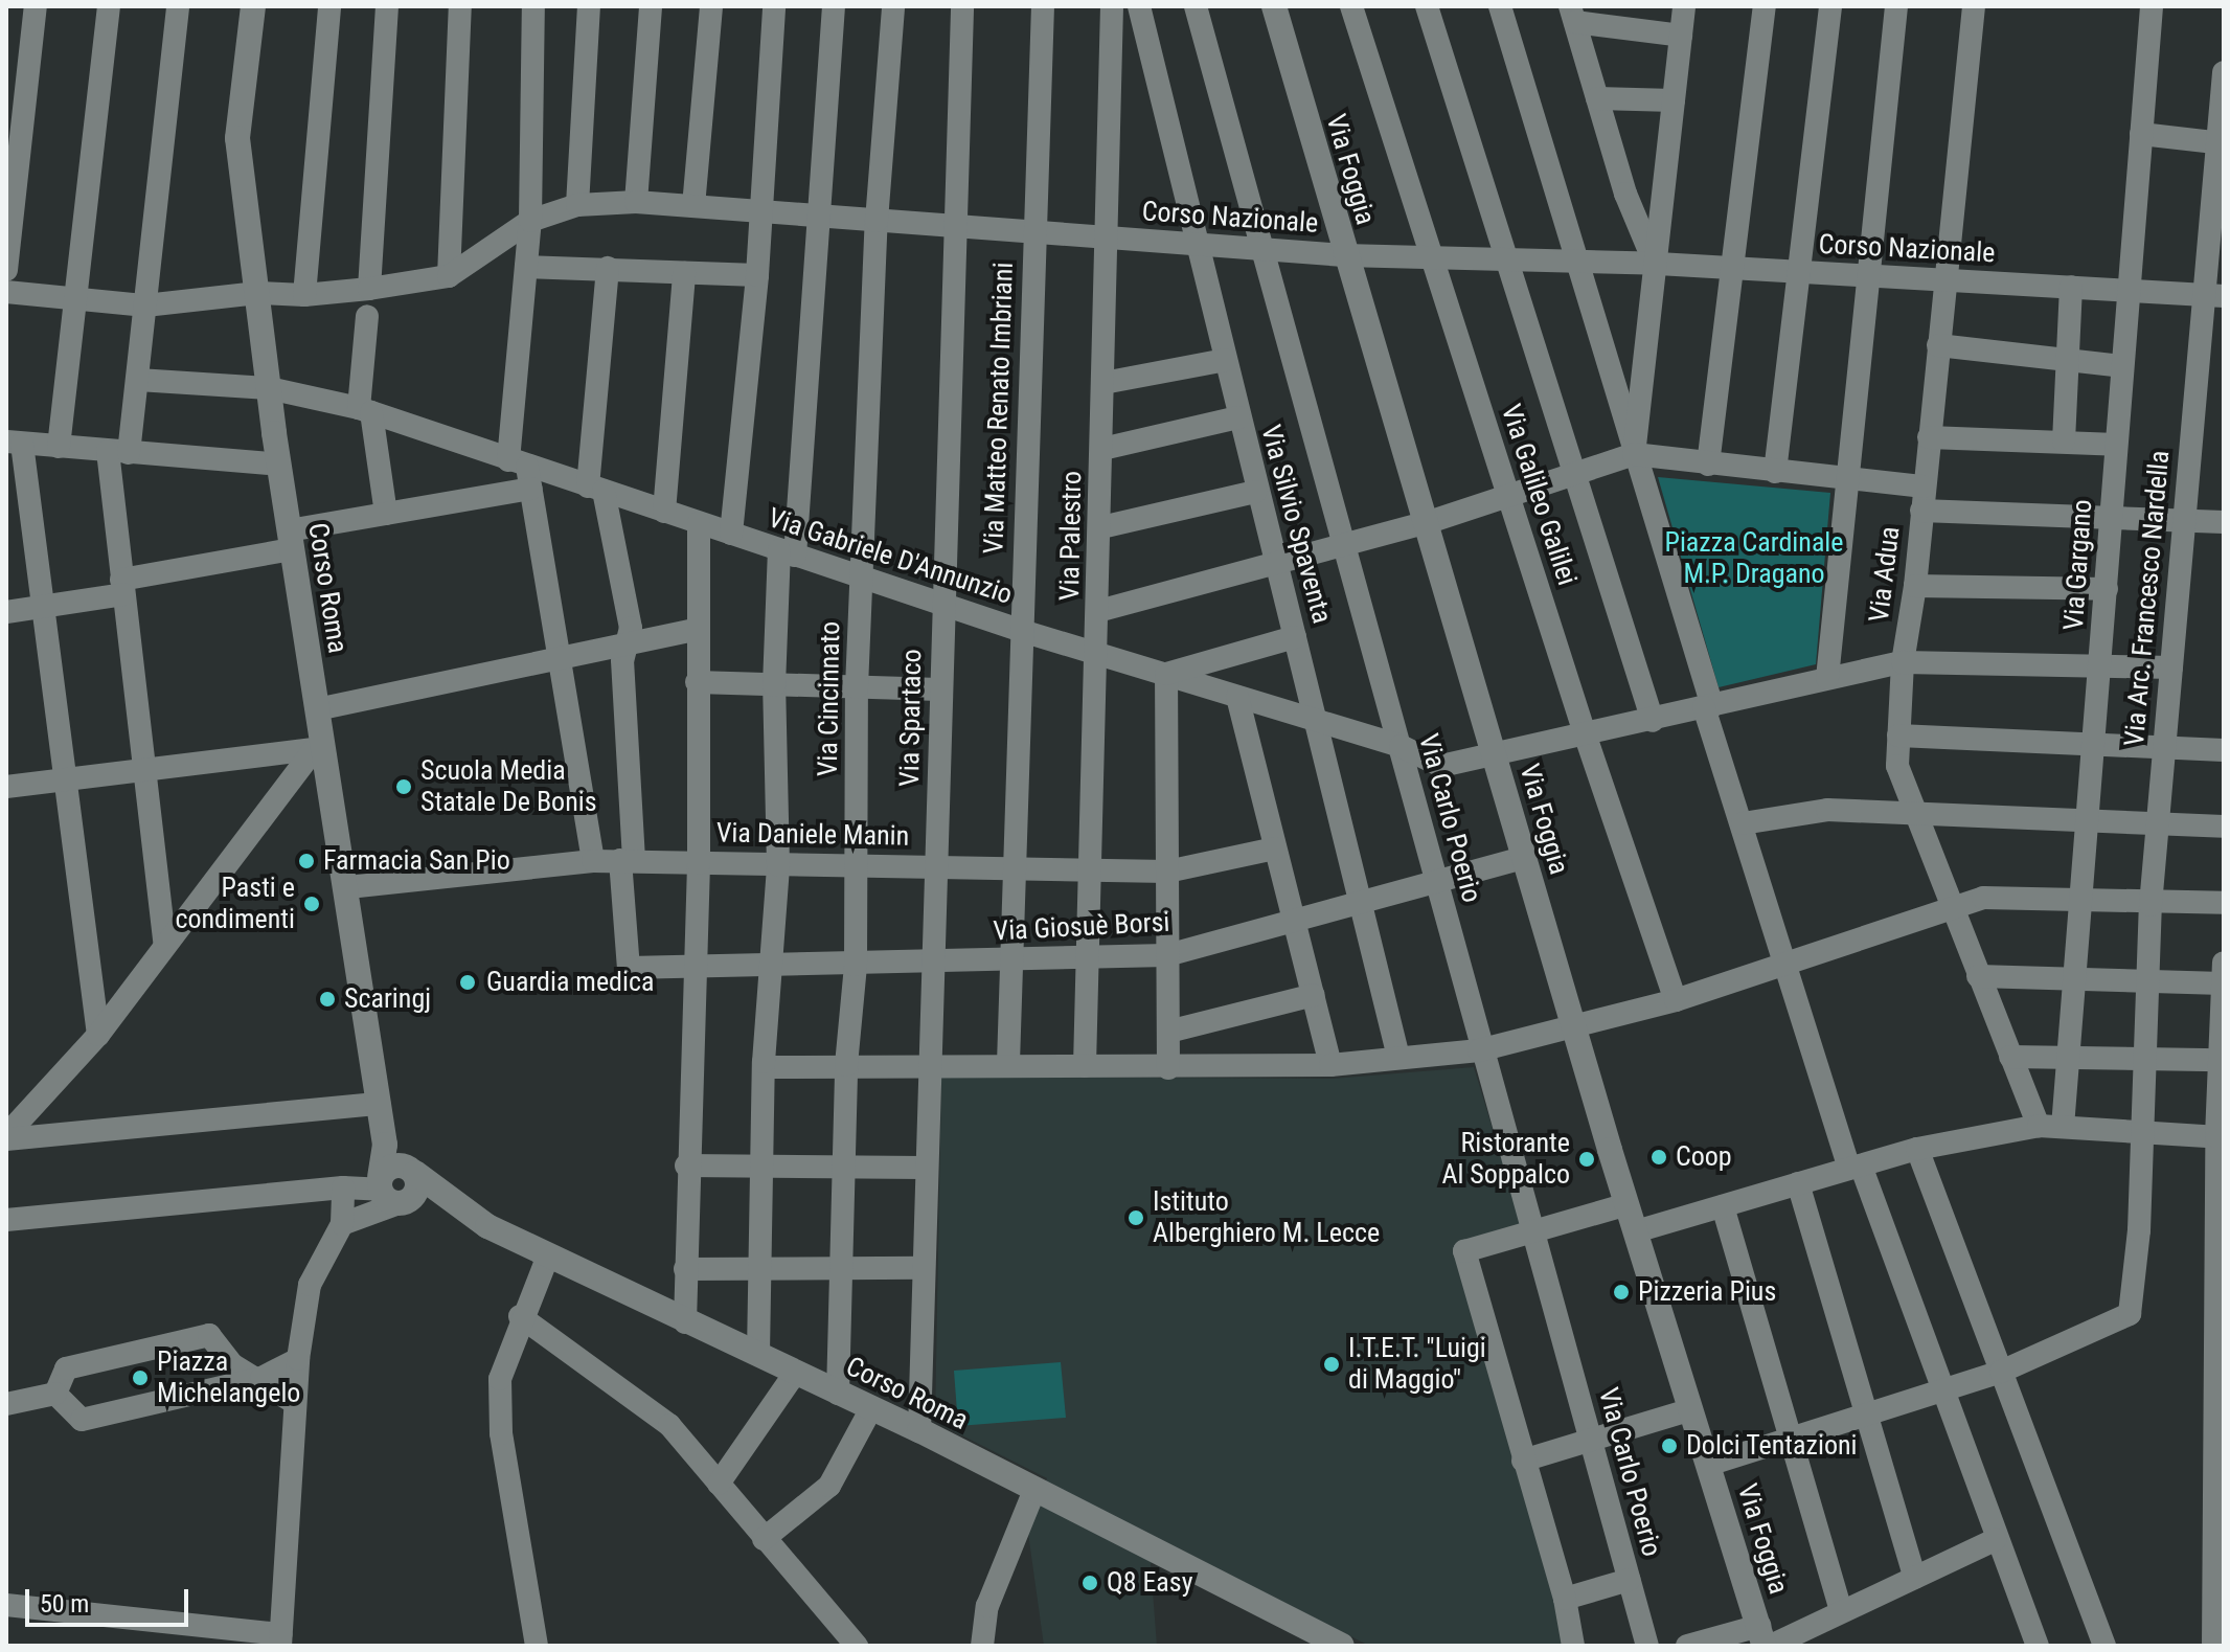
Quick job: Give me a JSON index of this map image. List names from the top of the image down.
{
  "streets": {
    "main road": ["Via Foggia", "Corso Roma"],
    "street": [
      "Corso Nazionale",
      "Via Matteo Renato Imbriani",
      "Via Galileo Galilei",
      "Via Silvio Spaventa",
      "Via Palestro",
      "Via Gabriele D'Annunzio",
      "Via Gargano",
      "Via Adua",
      "Via Arc. Francesco Nardella",
      "Via Cincinnato",
      "Via Spartaco",
      "Via Carlo Poerio",
      "Via Daniele Manin",
      "Via Giosuè Borsi"
    ]
  },
  "crossings": [
    ["Via Foggia", "Corso Nazionale"],
    ["Via Foggia", "Via Gabriele D'Annunzio"],
    ["Via Foggia", "Via Giosuè Borsi"],
    ["Corso Nazionale", "Via Matteo Renato Imbriani"],
    ["Corso Nazionale", "Via Galileo Galilei"],
    ["Corso Nazionale", "Via Silvio Spaventa"],
    ["Corso Nazionale", "Via Palestro"],
    ["Corso Nazionale", "Via Gargano"],
    ["Corso Nazionale", "Via Adua"],
    ["Corso Nazionale", "Via Arc. Francesco Nardella"],
    ["Corso Nazionale", "Via Cincinnato"],
    ["Corso Nazionale", "Via Spartaco"],
    ["Corso Nazionale", "Via Carlo Poerio"],
    ["Via Matteo Renato Imbriani", "Via Gabriele D'Annunzio"],
    ["Via Matteo Renato Imbriani", "Via Daniele Manin"],
    ["Via Matteo Renato Imbriani", "Via Giosuè Borsi"],
    ["Via Galileo Galilei", "Via Gabriele D'Annunzio"],
    ["Via Silvio Spaventa", "Via Gabriele D'Annunzio"],
    ["Via Silvio Spaventa", "Via Giosuè Borsi"],
    ["Via Palestro", "Via Gabriele D'Annunzio"],
    ["Via Palestro", "Via Daniele Manin"],
    ["Via Palestro", "Via Giosuè Borsi"],
    ["Via Gabriele D'Annunzio", "Via Gargano"],
    ["Via Gabriele D'Annunzio", "Via Adua"],
    ["Via Gabriele D'Annunzio", "Corso Roma"],
    ["Via Gabriele D'Annunzio", "Via Arc. Francesco Nardella"],
    ["Via Gabriele D'Annunzio", "Via Cincinnato"],
    ["Via Gabriele D'Annunzio", "Via Spartaco"],
    ["Via Gabriele D'Annunzio", "Via Carlo Poerio"],
    ["Corso Roma", "Via Cincinnato"],
    ["Corso Roma", "Via Spartaco"],
    ["Corso Roma", "Via Daniele Manin"],
    ["Via Cincinnato", "Via Daniele Manin"],
    ["Via Cincinnato", "Via Giosuè Borsi"],
    ["Via Spartaco", "Via Daniele Manin"],
    ["Via Spartaco", "Via Giosuè Borsi"],
    ["Via Carlo Poerio", "Via Giosuè Borsi"],
    ["Via Daniele Manin", "Via Giosuè Borsi"]
  ],
  "parks": ["Piazza Cardinale M.P. Dragano"],
  "places": [
    "Scuola Media Statale De Bonis",
    "Farmacia San Pio",
    "Pasti e condimenti",
    "Guardia medica",
    "Scaringj",
    "Coop",
    "Ristorante Al Soppalco",
    "Istituto Alberghiero M. Lecce",
    "Pizzeria Pius",
    "I.T.E.T. \"Luigi di Maggio\"",
    "Piazza Michelangelo",
    "Dolci Tentazioni",
    "Q8 Easy"
  ],
  "scale_bar": "50 m"
}
